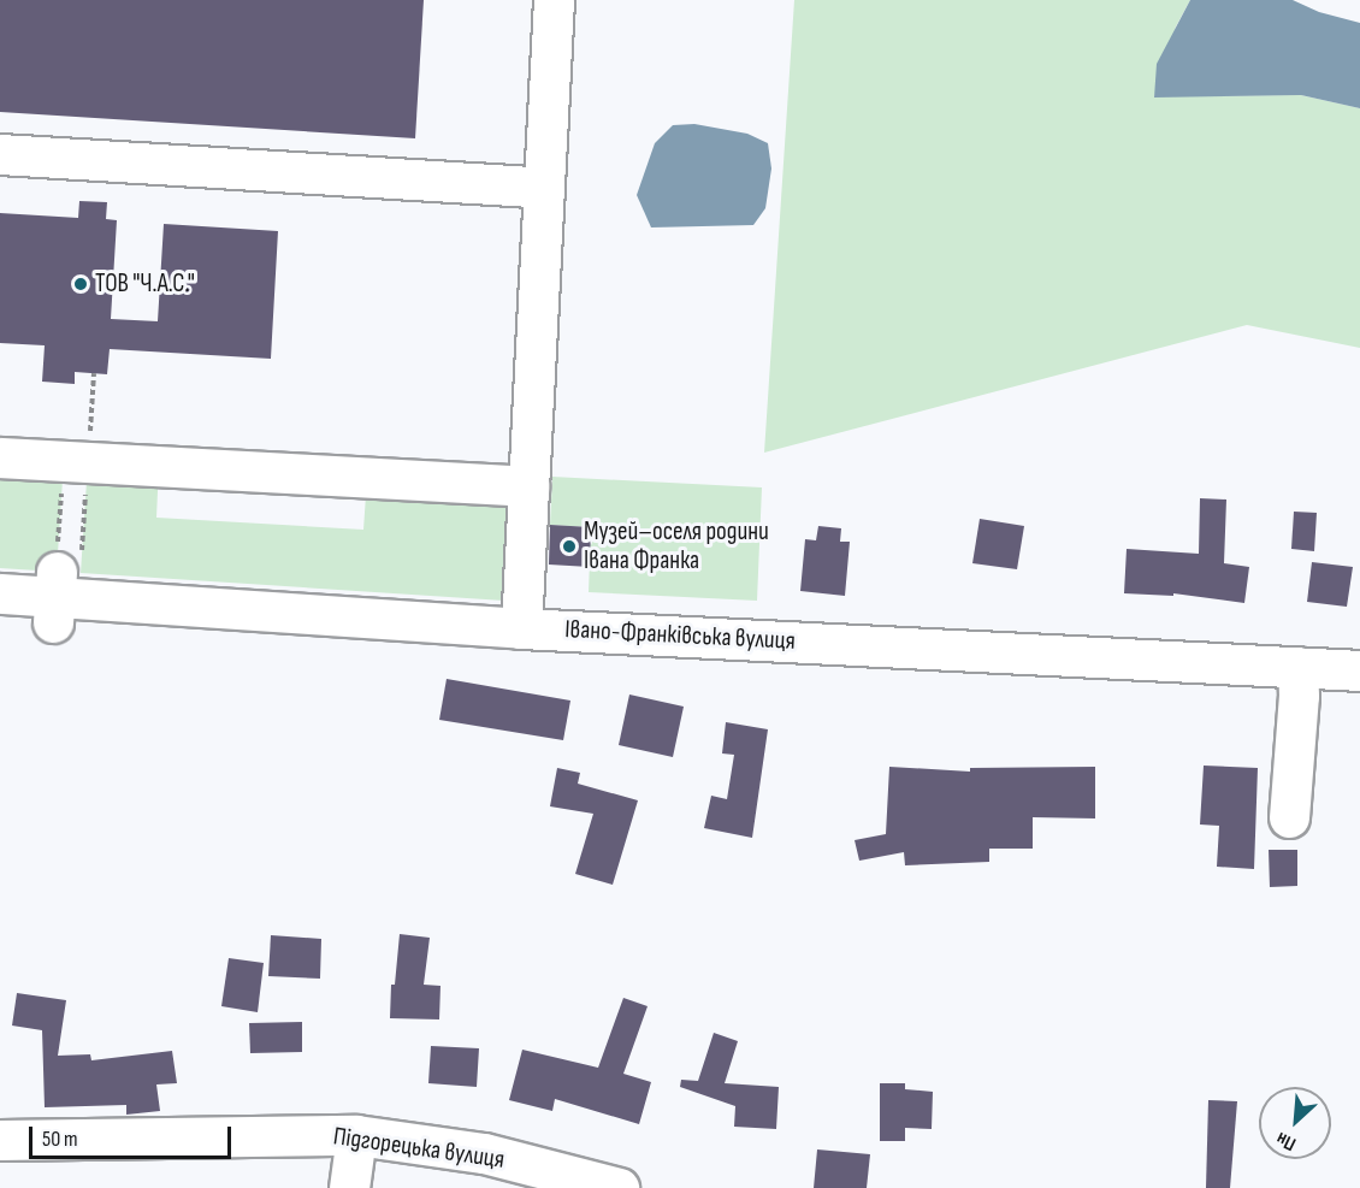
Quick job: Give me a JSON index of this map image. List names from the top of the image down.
{
  "streets": {
    "main road": ["Івано-Франківська вулиця", "Підгорецька вулиця"]
  },
  "places": ["ТОВ \"Ч.А.С.\"", "Музей–оселя родини Івана Франка"],
  "scale_bar": "50 m",
  "north": "bottom left"
}
